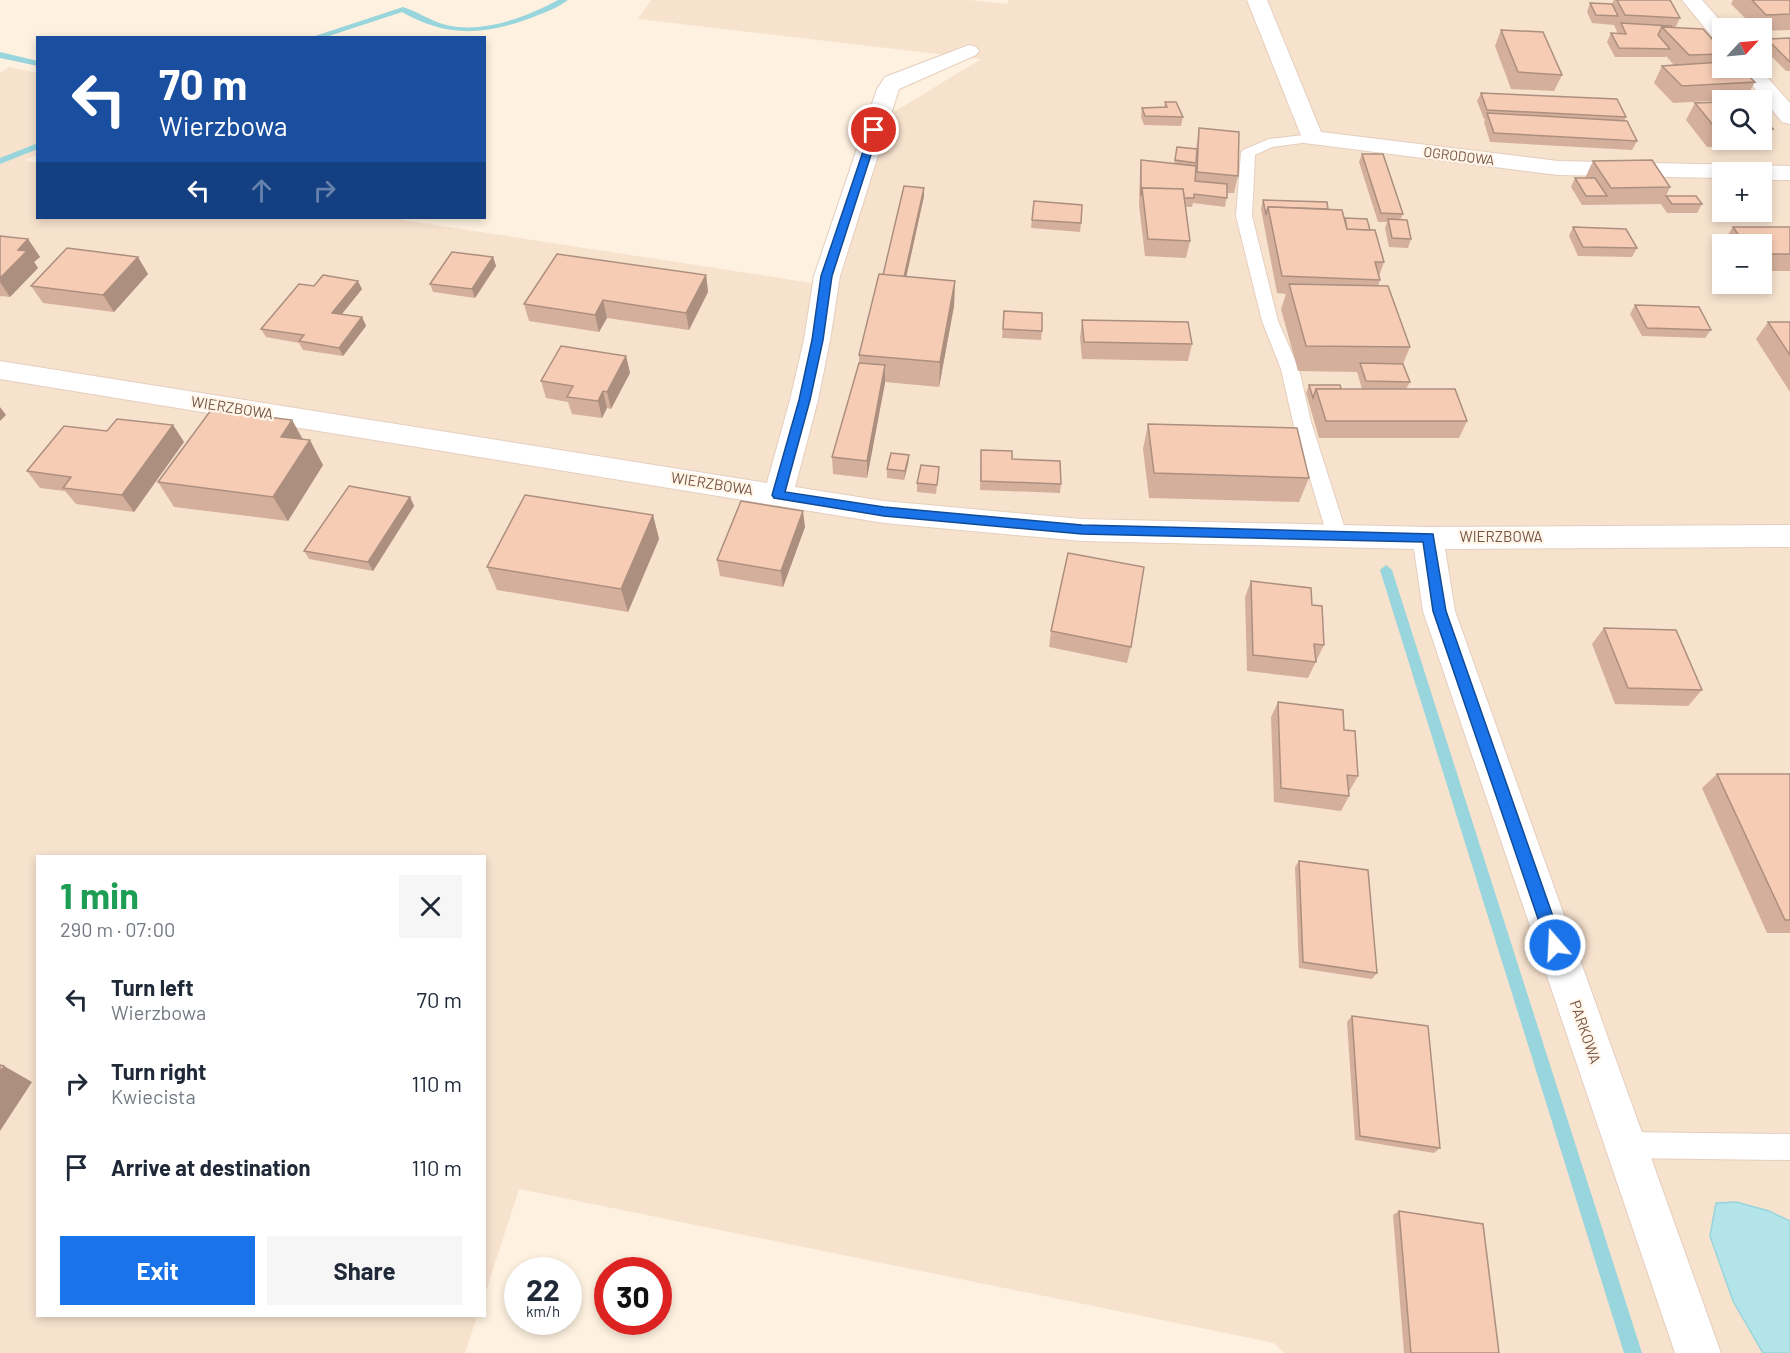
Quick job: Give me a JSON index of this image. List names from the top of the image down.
{
  "streets": {
    "street": ["OGRODOWA", "WIERZBOWA", "PARKOWA"]
  },
  "crossings": [
    ["WIERZBOWA", "PARKOWA"]
  ],
  "north": "top right",
  "page": {
    "map_buttons": ["+", "−"],
    "turn": ["70 m", "Wierzbowa"],
    "heading": ["1 min", "290 m · 07:00"],
    "list": [
      {
        "name": "Turn left",
        "note": "Wierzbowa",
        "value": "70 m"
      },
      {
        "name": "Turn right",
        "note": "Kwiecista",
        "value": "110 m"
      },
      {
        "name": "Arrive at destination",
        "value": "110 m"
      }
    ],
    "buttons": ["Exit", "Share"],
    "speed": "22 km/h",
    "limit": "30"
  }
}
